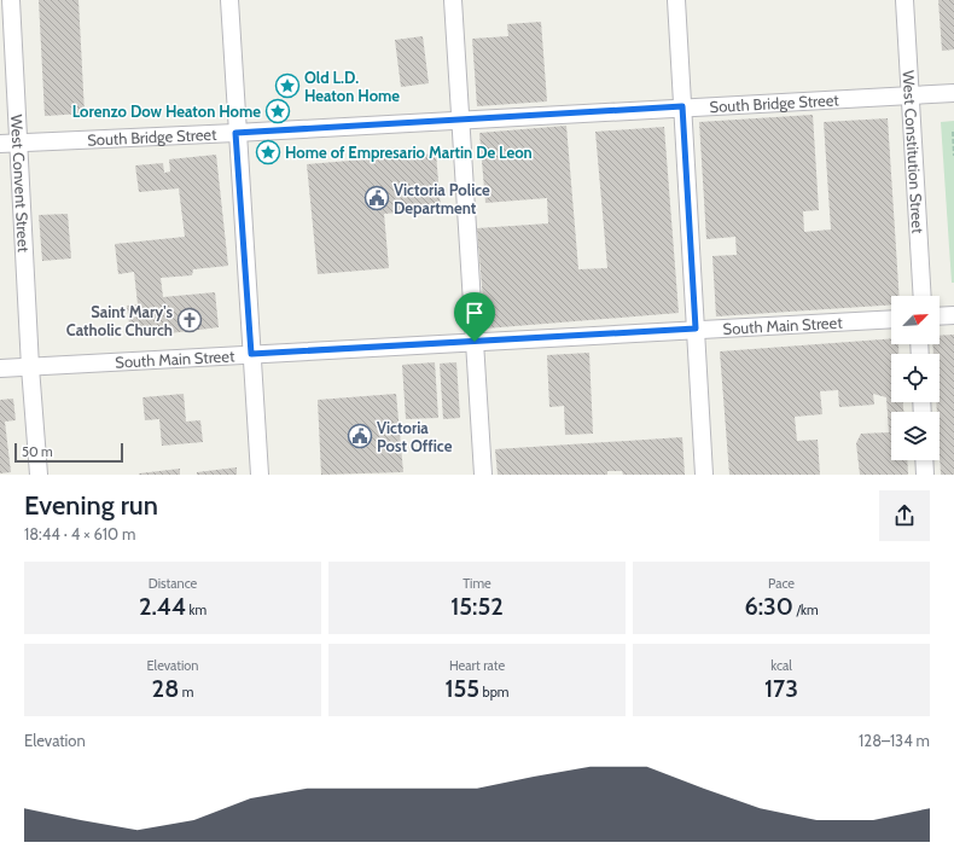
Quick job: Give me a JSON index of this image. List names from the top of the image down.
{
  "streets": {
    "street": [
      "South Bridge Street",
      "West Constitution Street",
      "West Convent Street",
      "South Main Street"
    ]
  },
  "crossings": [
    ["South Bridge Street", "West Constitution Street"],
    ["South Bridge Street", "West Convent Street"],
    ["West Convent Street", "South Main Street"]
  ],
  "places": {
    "place": ["Old L.D. Heaton Home", "Lorenzo Dow Heaton Home", "Home of Empresario Martin De Leon"],
    "public building": ["Victoria Police Department", "Victoria Post Office"],
    "church": ["Saint Mary's Catholic Church"]
  },
  "scale_bar": "50 m",
  "north": "top right",
  "page": {
    "scale": "50 m",
    "heading": ["Evening run", "18:44 · 4 × 610 m"],
    "stats": [
      ["Distance", "2.44 km"],
      ["Time", "15:52"],
      ["Pace", "6:30 /km"],
      ["Elevation", "28 m"],
      ["Heart rate", "155 bpm"],
      ["kcal", "173"]
    ],
    "chart": ["Elevation", "128–134 m"]
  }
}
